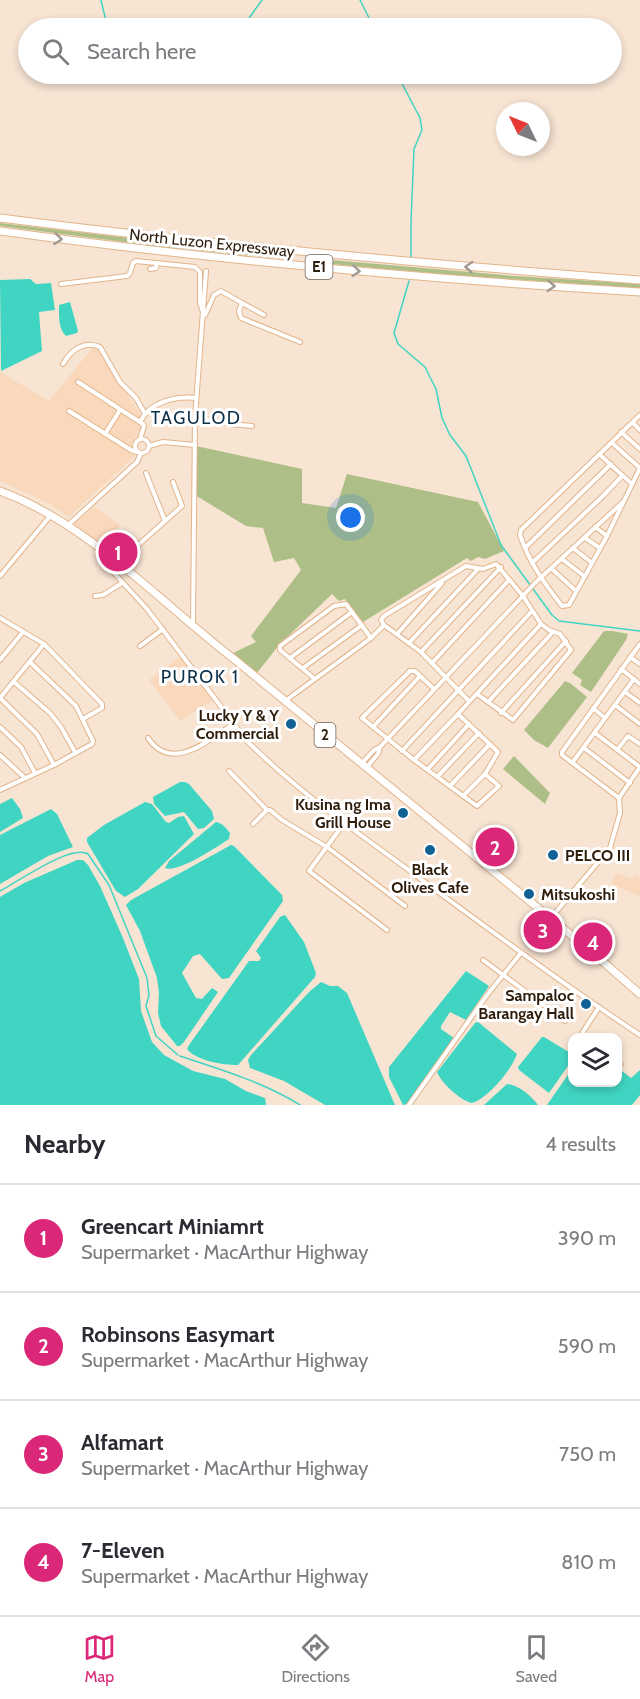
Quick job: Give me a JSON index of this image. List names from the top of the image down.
{
  "streets": {
    "highway": ["North Luzon Expressway", "E1", "2"]
  },
  "districts": ["TAGULOD", "PUROK 1"],
  "places": [
    "Lucky Y & Y Commercial",
    "Kusina ng Ima Grill House",
    "Black Olives Cafe",
    "PELCO III",
    "Mitsukoshi",
    "Sampaloc Barangay Hall"
  ],
  "north": "top left",
  "page": {
    "search": "Search here",
    "pins": [
      "1",
      "2",
      "3",
      "4"
    ],
    "heading": ["Nearby", "4 results"],
    "list": [
      {
        "mark": "1",
        "name": "Greencart Miniamrt",
        "note": "Supermarket · MacArthur Highway",
        "value": "390 m"
      },
      {
        "mark": "2",
        "name": "Robinsons Easymart",
        "note": "Supermarket · MacArthur Highway",
        "value": "590 m"
      },
      {
        "mark": "3",
        "name": "Alfamart",
        "note": "Supermarket · MacArthur Highway",
        "value": "750 m"
      },
      {
        "mark": "4",
        "name": "7-Eleven",
        "note": "Supermarket · MacArthur Highway",
        "value": "810 m"
      }
    ],
    "nav": ["Map", "Directions", "Saved"]
  }
}
